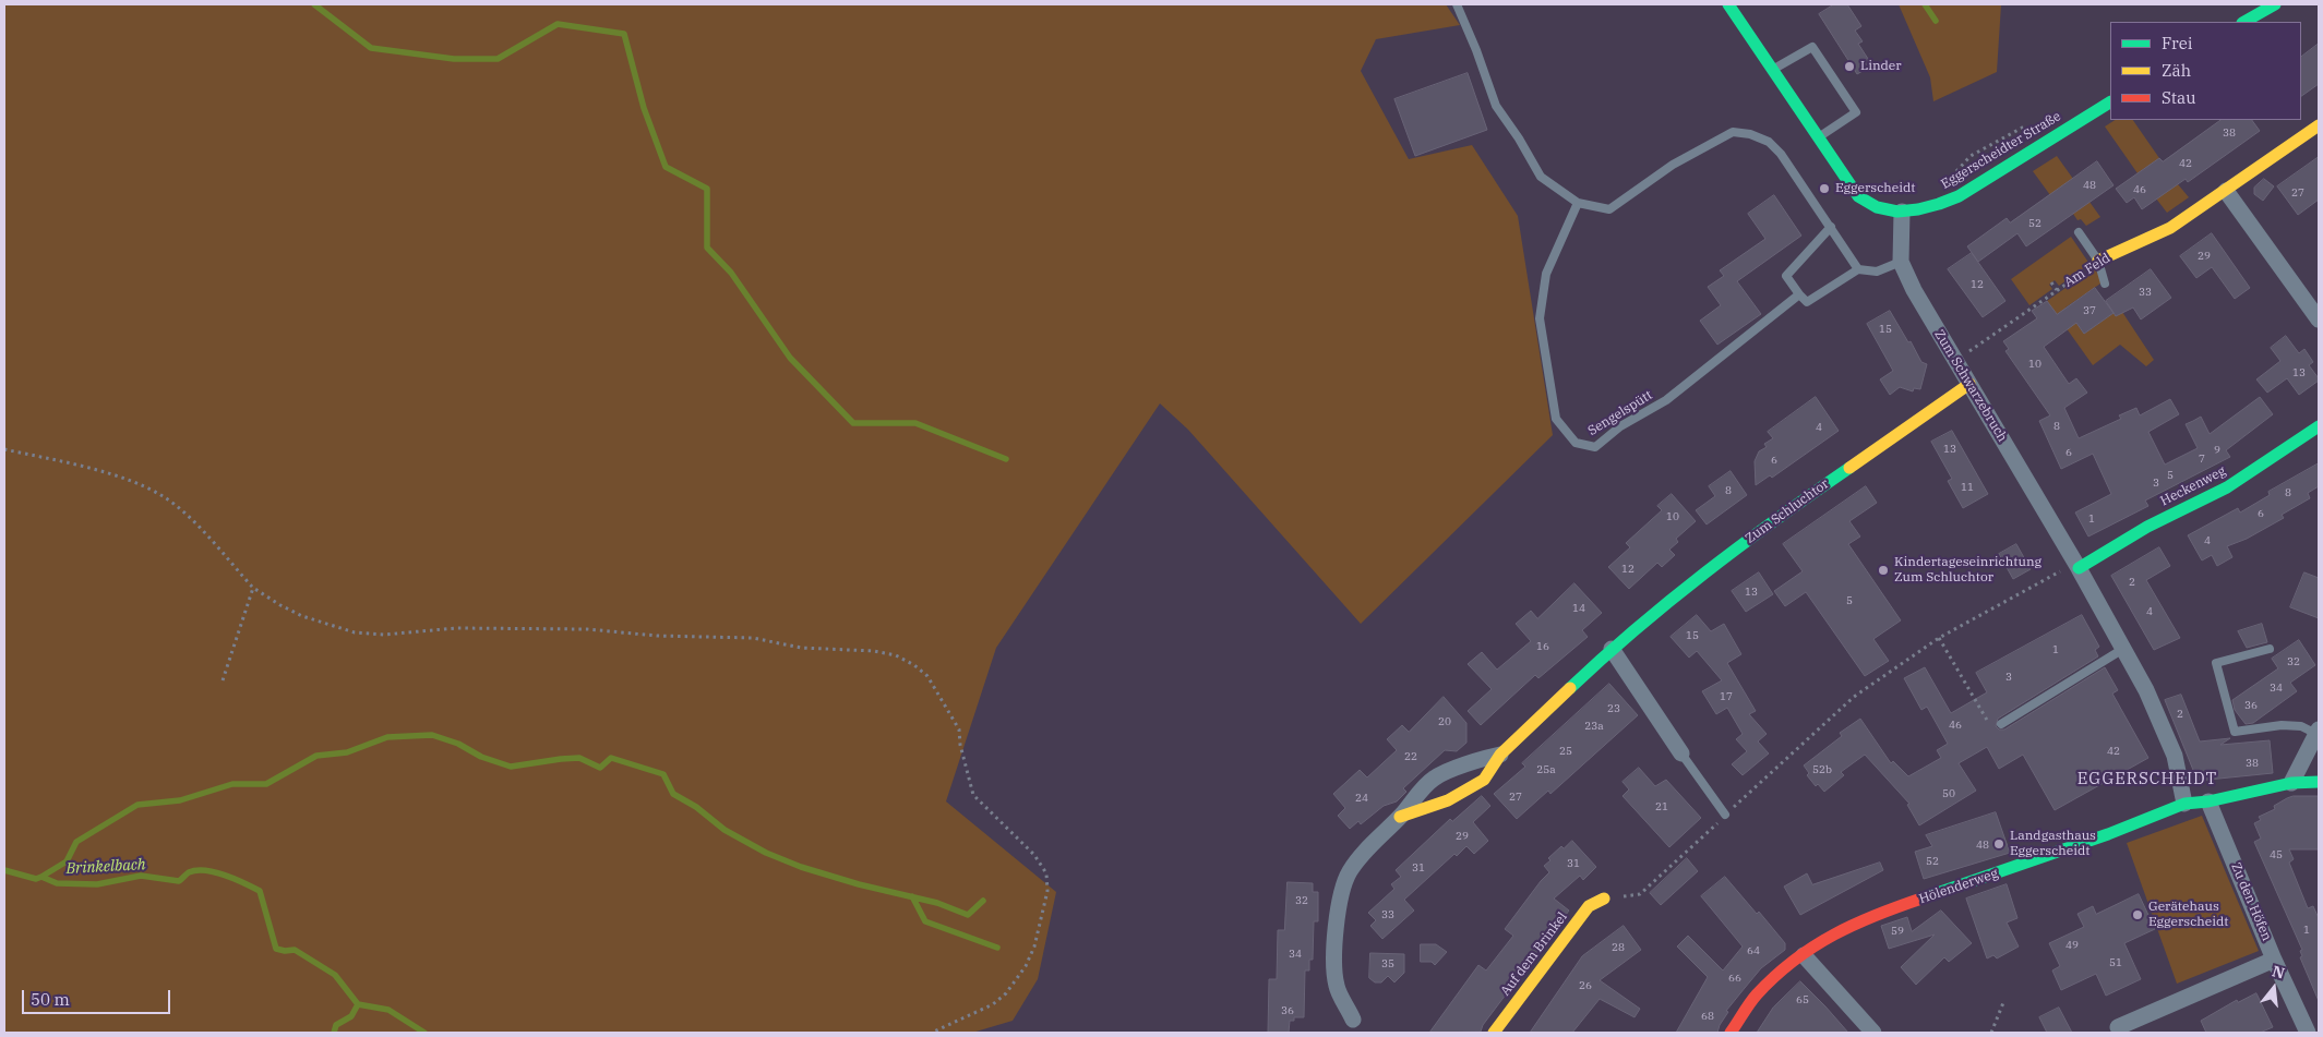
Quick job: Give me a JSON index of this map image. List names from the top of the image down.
{
  "streets": {
    "street": [
      "Eggerscheidter Straße",
      "Am Feld",
      "Zum Schwarzebruch",
      "Heckenweg",
      "Zum Schluchtor",
      "Hölenderweg",
      "Zu den Höfen",
      "Auf dem Brinkel"
    ],
    "lane": ["Sengelspütt"]
  },
  "crossings": [
    ["Eggerscheidter Straße", "Zum Schwarzebruch"],
    ["Am Feld", "Zum Schwarzebruch"],
    ["Zum Schwarzebruch", "Heckenweg"],
    ["Zum Schwarzebruch", "Zum Schluchtor"],
    ["Zum Schwarzebruch", "Hölenderweg"],
    ["Hölenderweg", "Zu den Höfen"]
  ],
  "districts": ["EGGERSCHEIDT"],
  "water": ["Brinkelbach"],
  "places": [
    "Linder",
    "Eggerscheidt",
    "Kindertageseinrichtung Zum Schluchtor",
    "Landgasthaus Eggerscheidt",
    "Gerätehaus Eggerscheidt"
  ],
  "house_numbers": [
    "38",
    "42",
    "48",
    "46",
    "27",
    "52",
    "29",
    "12",
    "33",
    "37",
    "15",
    "10",
    "13",
    "8",
    "4",
    "13",
    "9",
    "6",
    "7",
    "6",
    "5",
    "3",
    "11",
    "8",
    "8",
    "6",
    "10",
    "1",
    "4",
    "12",
    "2",
    "13",
    "5",
    "14",
    "4",
    "15",
    "16",
    "1",
    "32",
    "3",
    "34",
    "17",
    "36",
    "23",
    "2",
    "20",
    "46",
    "23a",
    "25",
    "42",
    "22",
    "38",
    "25a",
    "52b",
    "50",
    "27",
    "24",
    "21",
    "29",
    "48",
    "45",
    "52",
    "31",
    "31",
    "32",
    "33",
    "1",
    "59",
    "49",
    "28",
    "64",
    "34",
    "51",
    "35",
    "66",
    "26",
    "65",
    "36",
    "68"
  ],
  "legend": ["Frei", "Zäh", "Stau"],
  "scale_bar": "50 m",
  "north": "top"
}
